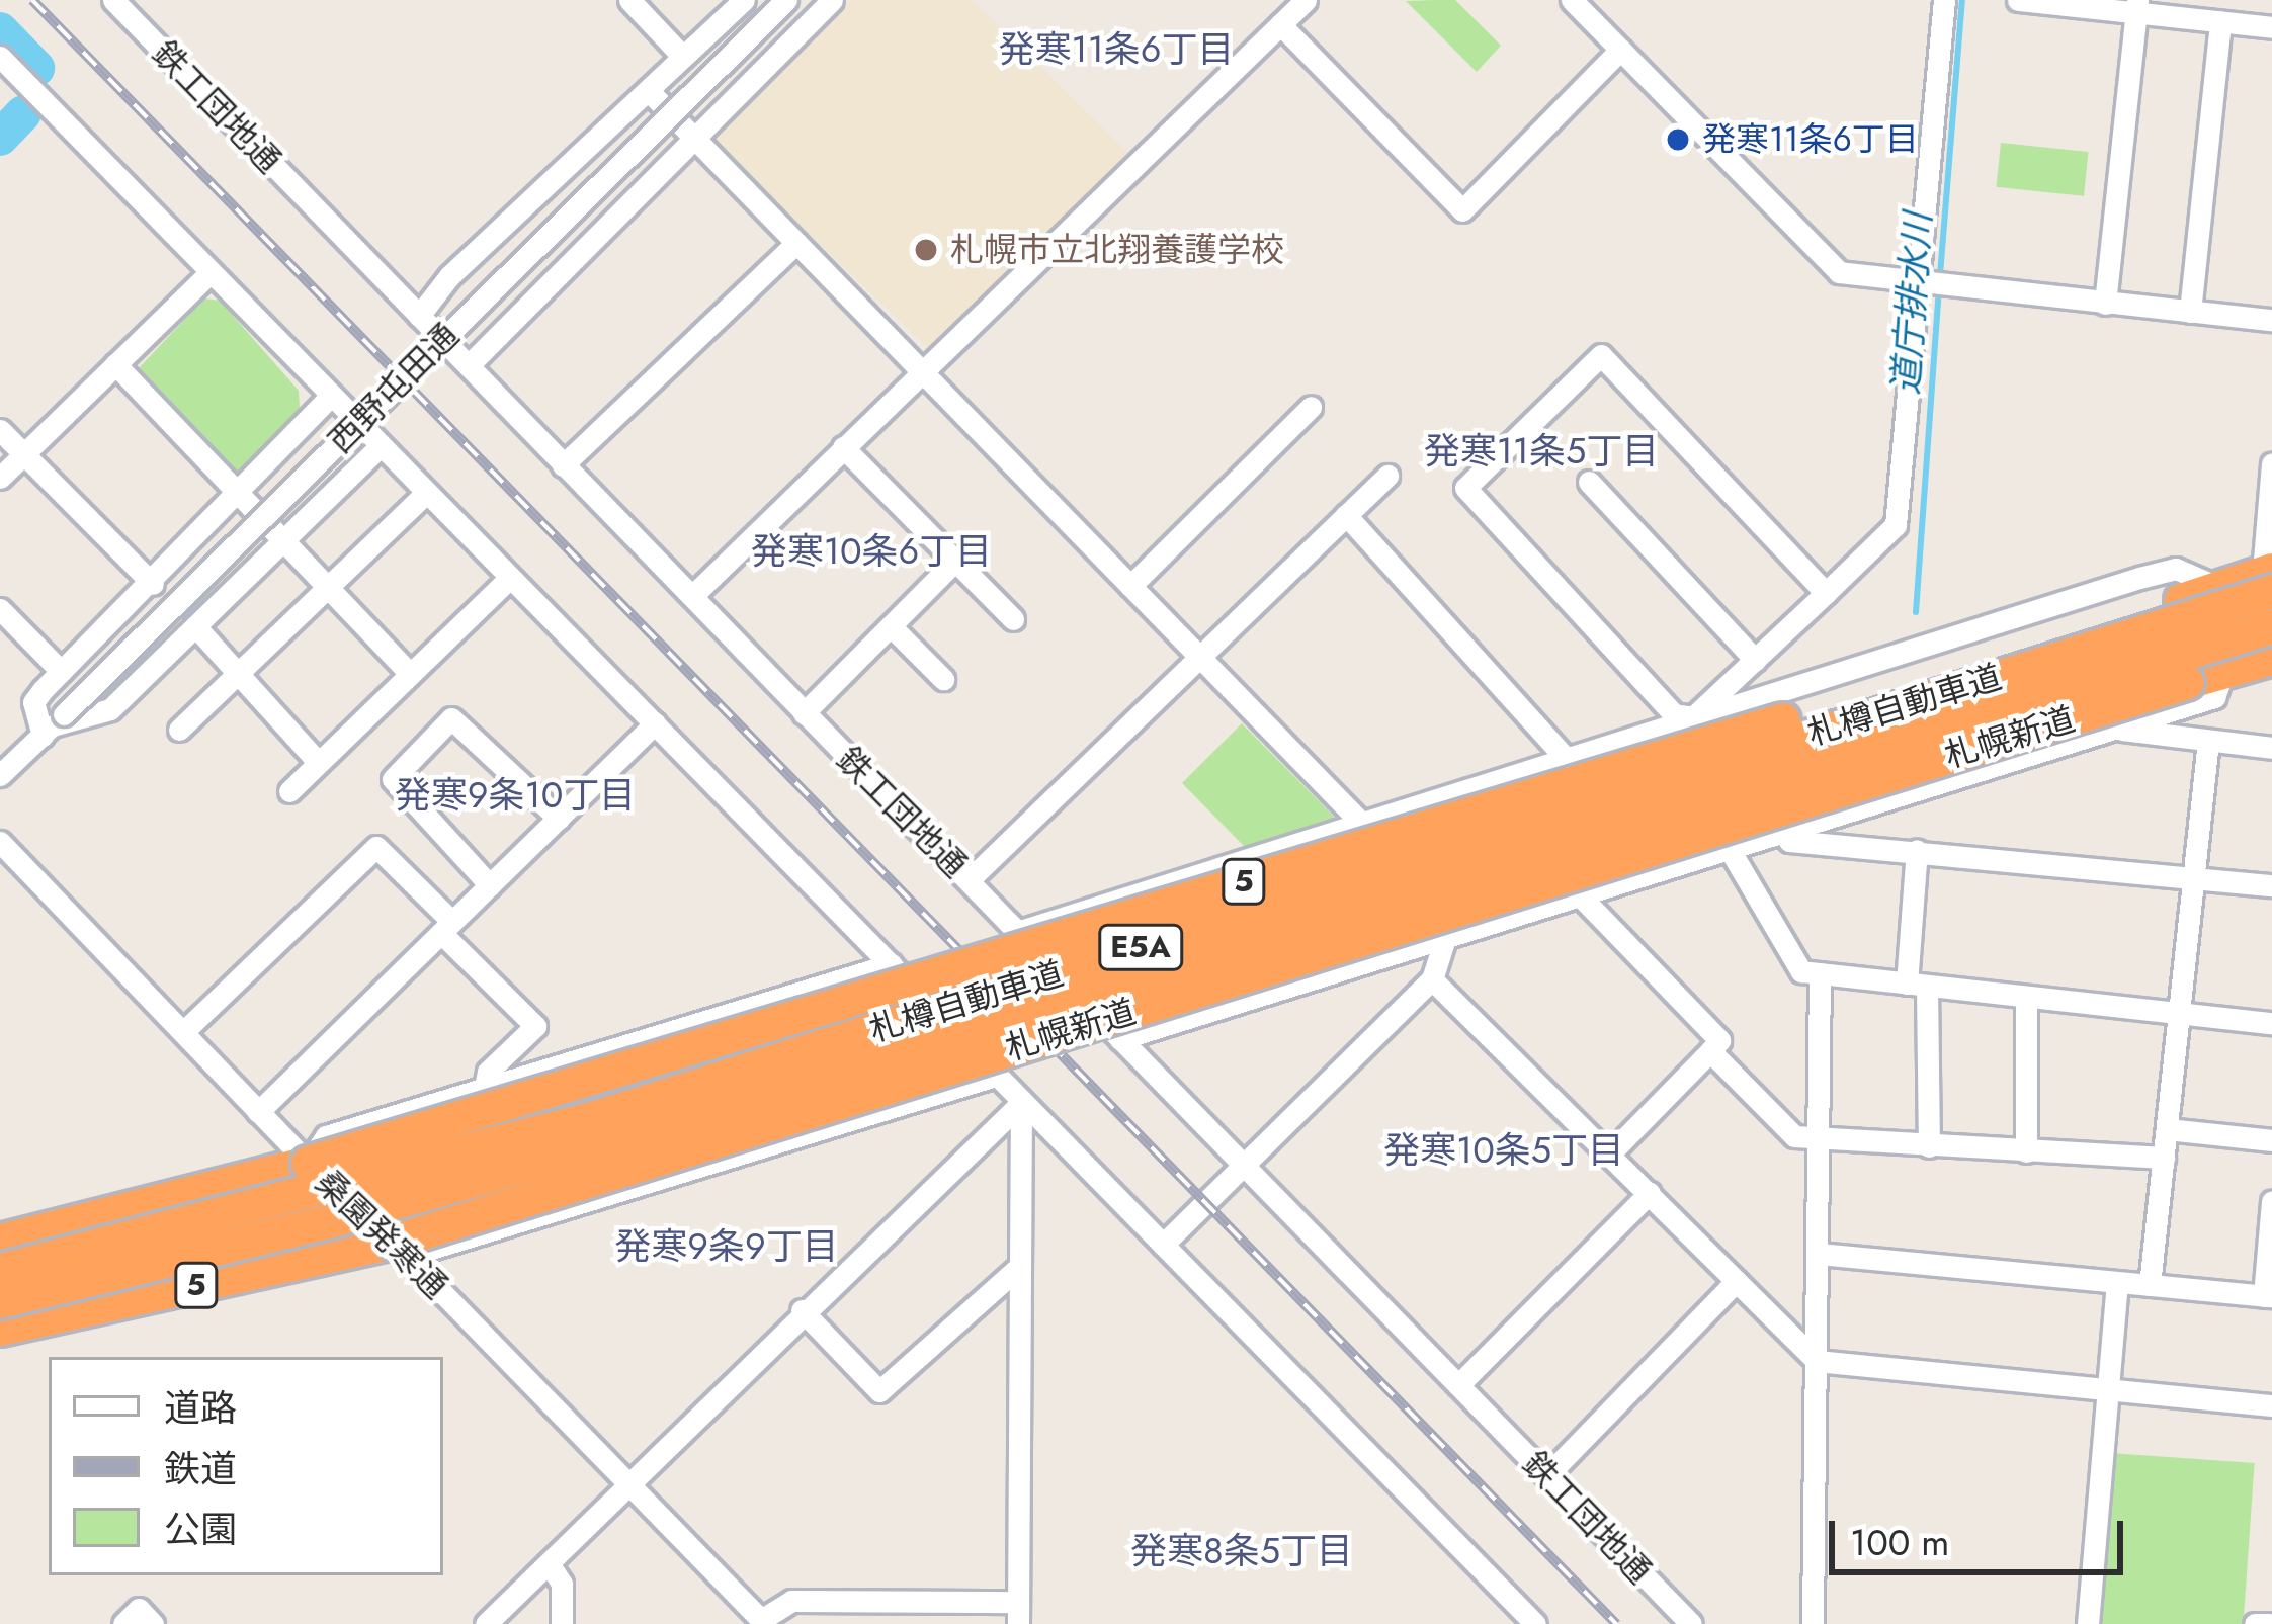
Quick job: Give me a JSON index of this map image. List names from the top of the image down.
{
  "streets": {
    "highway": [
      "札樽自動車道",
      "札幌新道",
      "5",
      "E5A"
    ],
    "street": ["鉄工団地通", "西野屯田通", "桑園発寒通"]
  },
  "crossings": [
    ["札樽自動車道", "5"],
    ["札幌新道", "桑園発寒通"],
    ["5", "桑園発寒通"]
  ],
  "districts": [
    "発寒11条6丁目",
    "発寒11条5丁目",
    "発寒10条6丁目",
    "発寒9条10丁目",
    "発寒10条5丁目",
    "発寒9条9丁目",
    "発寒8条5丁目"
  ],
  "water": ["道庁排水川"],
  "places": ["発寒11条6丁目", "札幌市立北翔養護学校"],
  "legend": ["道路", "鉄道", "公園"],
  "scale_bar": "100 m"
}
